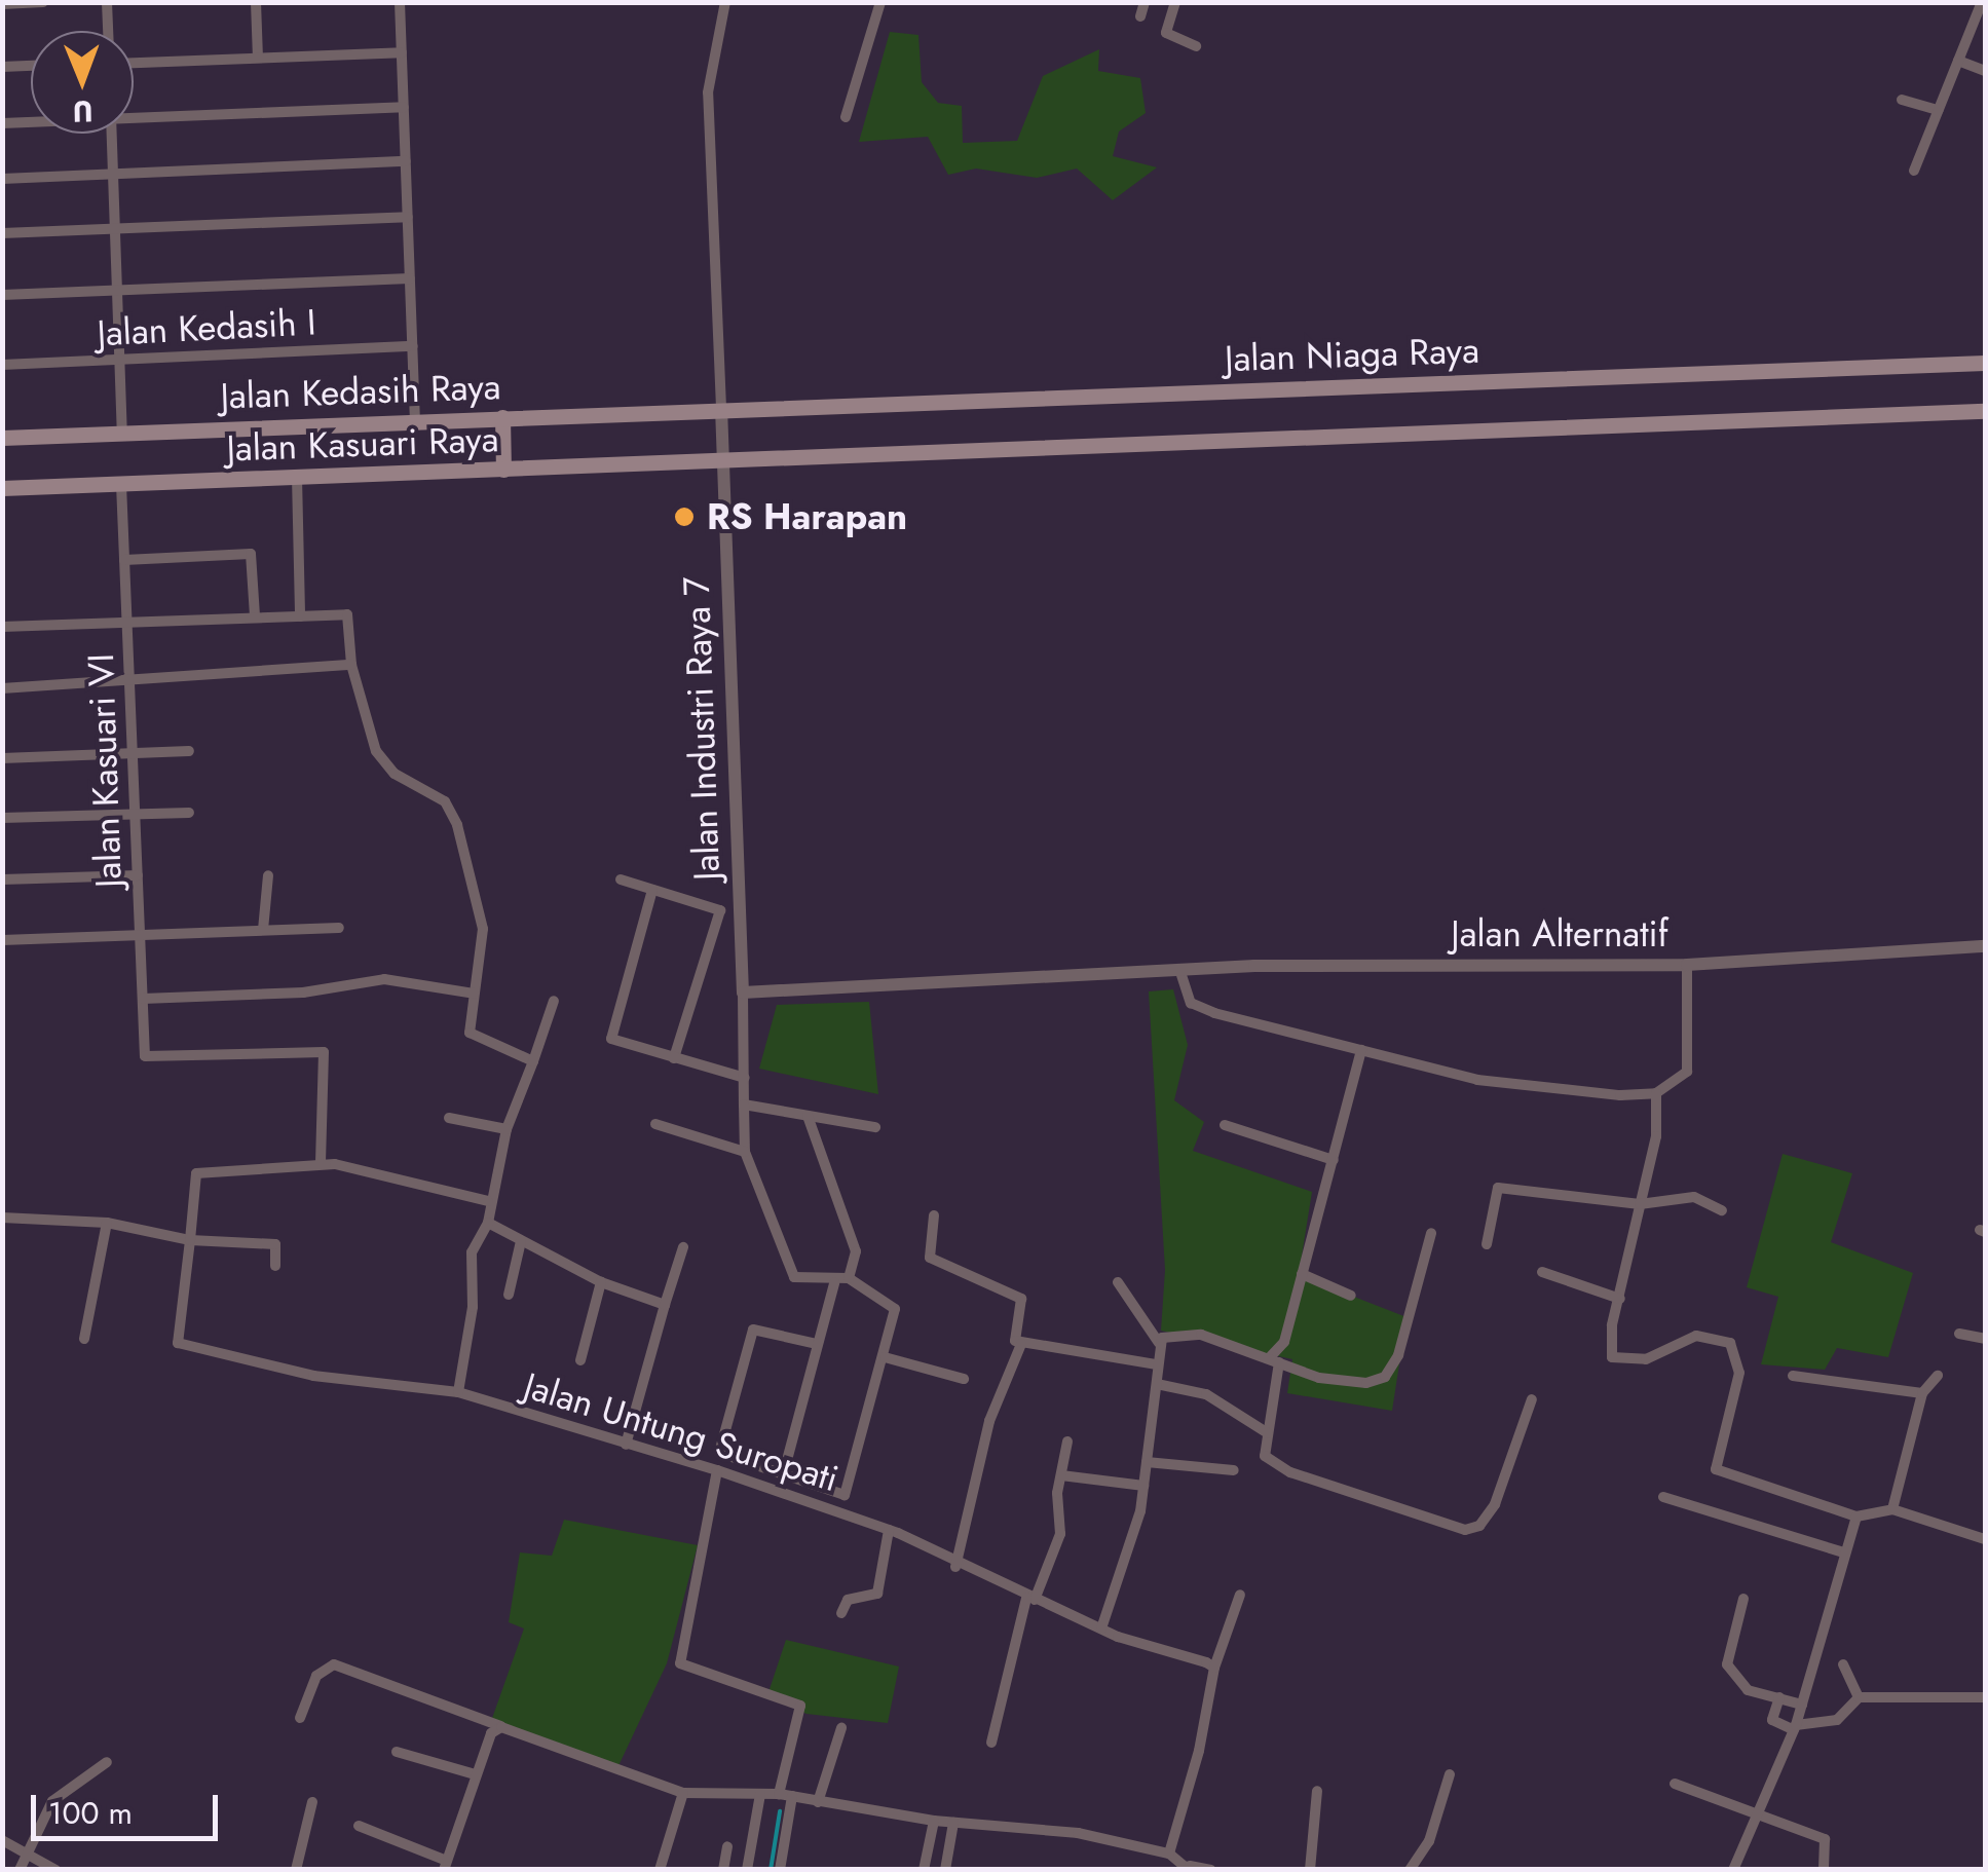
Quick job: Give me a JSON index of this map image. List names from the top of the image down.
{
  "streets": {
    "main road": ["Jalan Niaga Raya", "Jalan Kedasih Raya", "Jalan Kasuari Raya"],
    "street": [
      "Jalan Kedasih I",
      "Jalan Industri Raya 7",
      "Jalan Kasuari VI",
      "Jalan Alternatif",
      "Jalan Untung Suropati"
    ]
  },
  "crossings": [
    ["Jalan Niaga Raya", "Jalan Kedasih Raya"],
    ["Jalan Niaga Raya", "Jalan Industri Raya 7"],
    ["Jalan Kedasih Raya", "Jalan Industri Raya 7"],
    ["Jalan Kasuari Raya", "Jalan Industri Raya 7"],
    ["Jalan Kasuari Raya", "Jalan Kasuari VI"],
    ["Jalan Industri Raya 7", "Jalan Alternatif"]
  ],
  "places": ["RS Harapan"],
  "scale_bar": "100 m",
  "north": "bottom"
}
